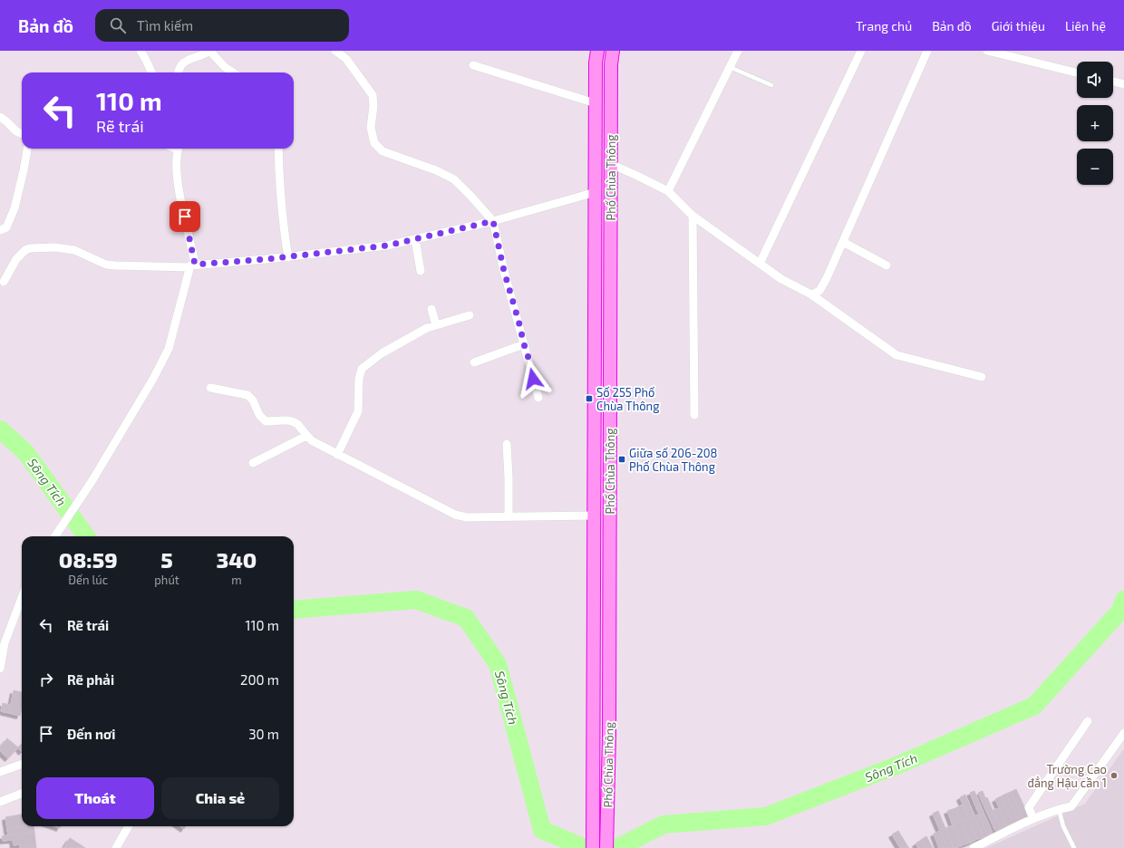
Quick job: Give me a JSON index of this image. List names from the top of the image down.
{
  "streets": {
    "highway": ["Phố Chùa Thông"]
  },
  "water": ["Sông Tích"],
  "places": {
    "transit": ["Số 255 Phố Chùa Thông", "Giữa số 206-208 Phố Chùa Thông"],
    "other": ["Trường Cao đẳng Hậu cần 1"]
  },
  "page": {
    "header": "Bản đồ",
    "search": "Tìm kiếm",
    "nav": [
      "Trang chủ",
      "Bản đồ",
      "Giới thiệu",
      "Liên hệ"
    ],
    "map_buttons": ["+", "−"],
    "turn": ["110 m", "Rẽ trái"],
    "eta": [
      "08:59",
      "Đến lúc",
      "5",
      "phút",
      "340",
      "m"
    ],
    "list": [
      {
        "name": "Rẽ trái",
        "value": "110 m"
      },
      {
        "name": "Rẽ phải",
        "value": "200 m"
      },
      {
        "name": "Đến nơi",
        "value": "30 m"
      }
    ],
    "buttons": ["Thoát", "Chia sẻ"]
  }
}
